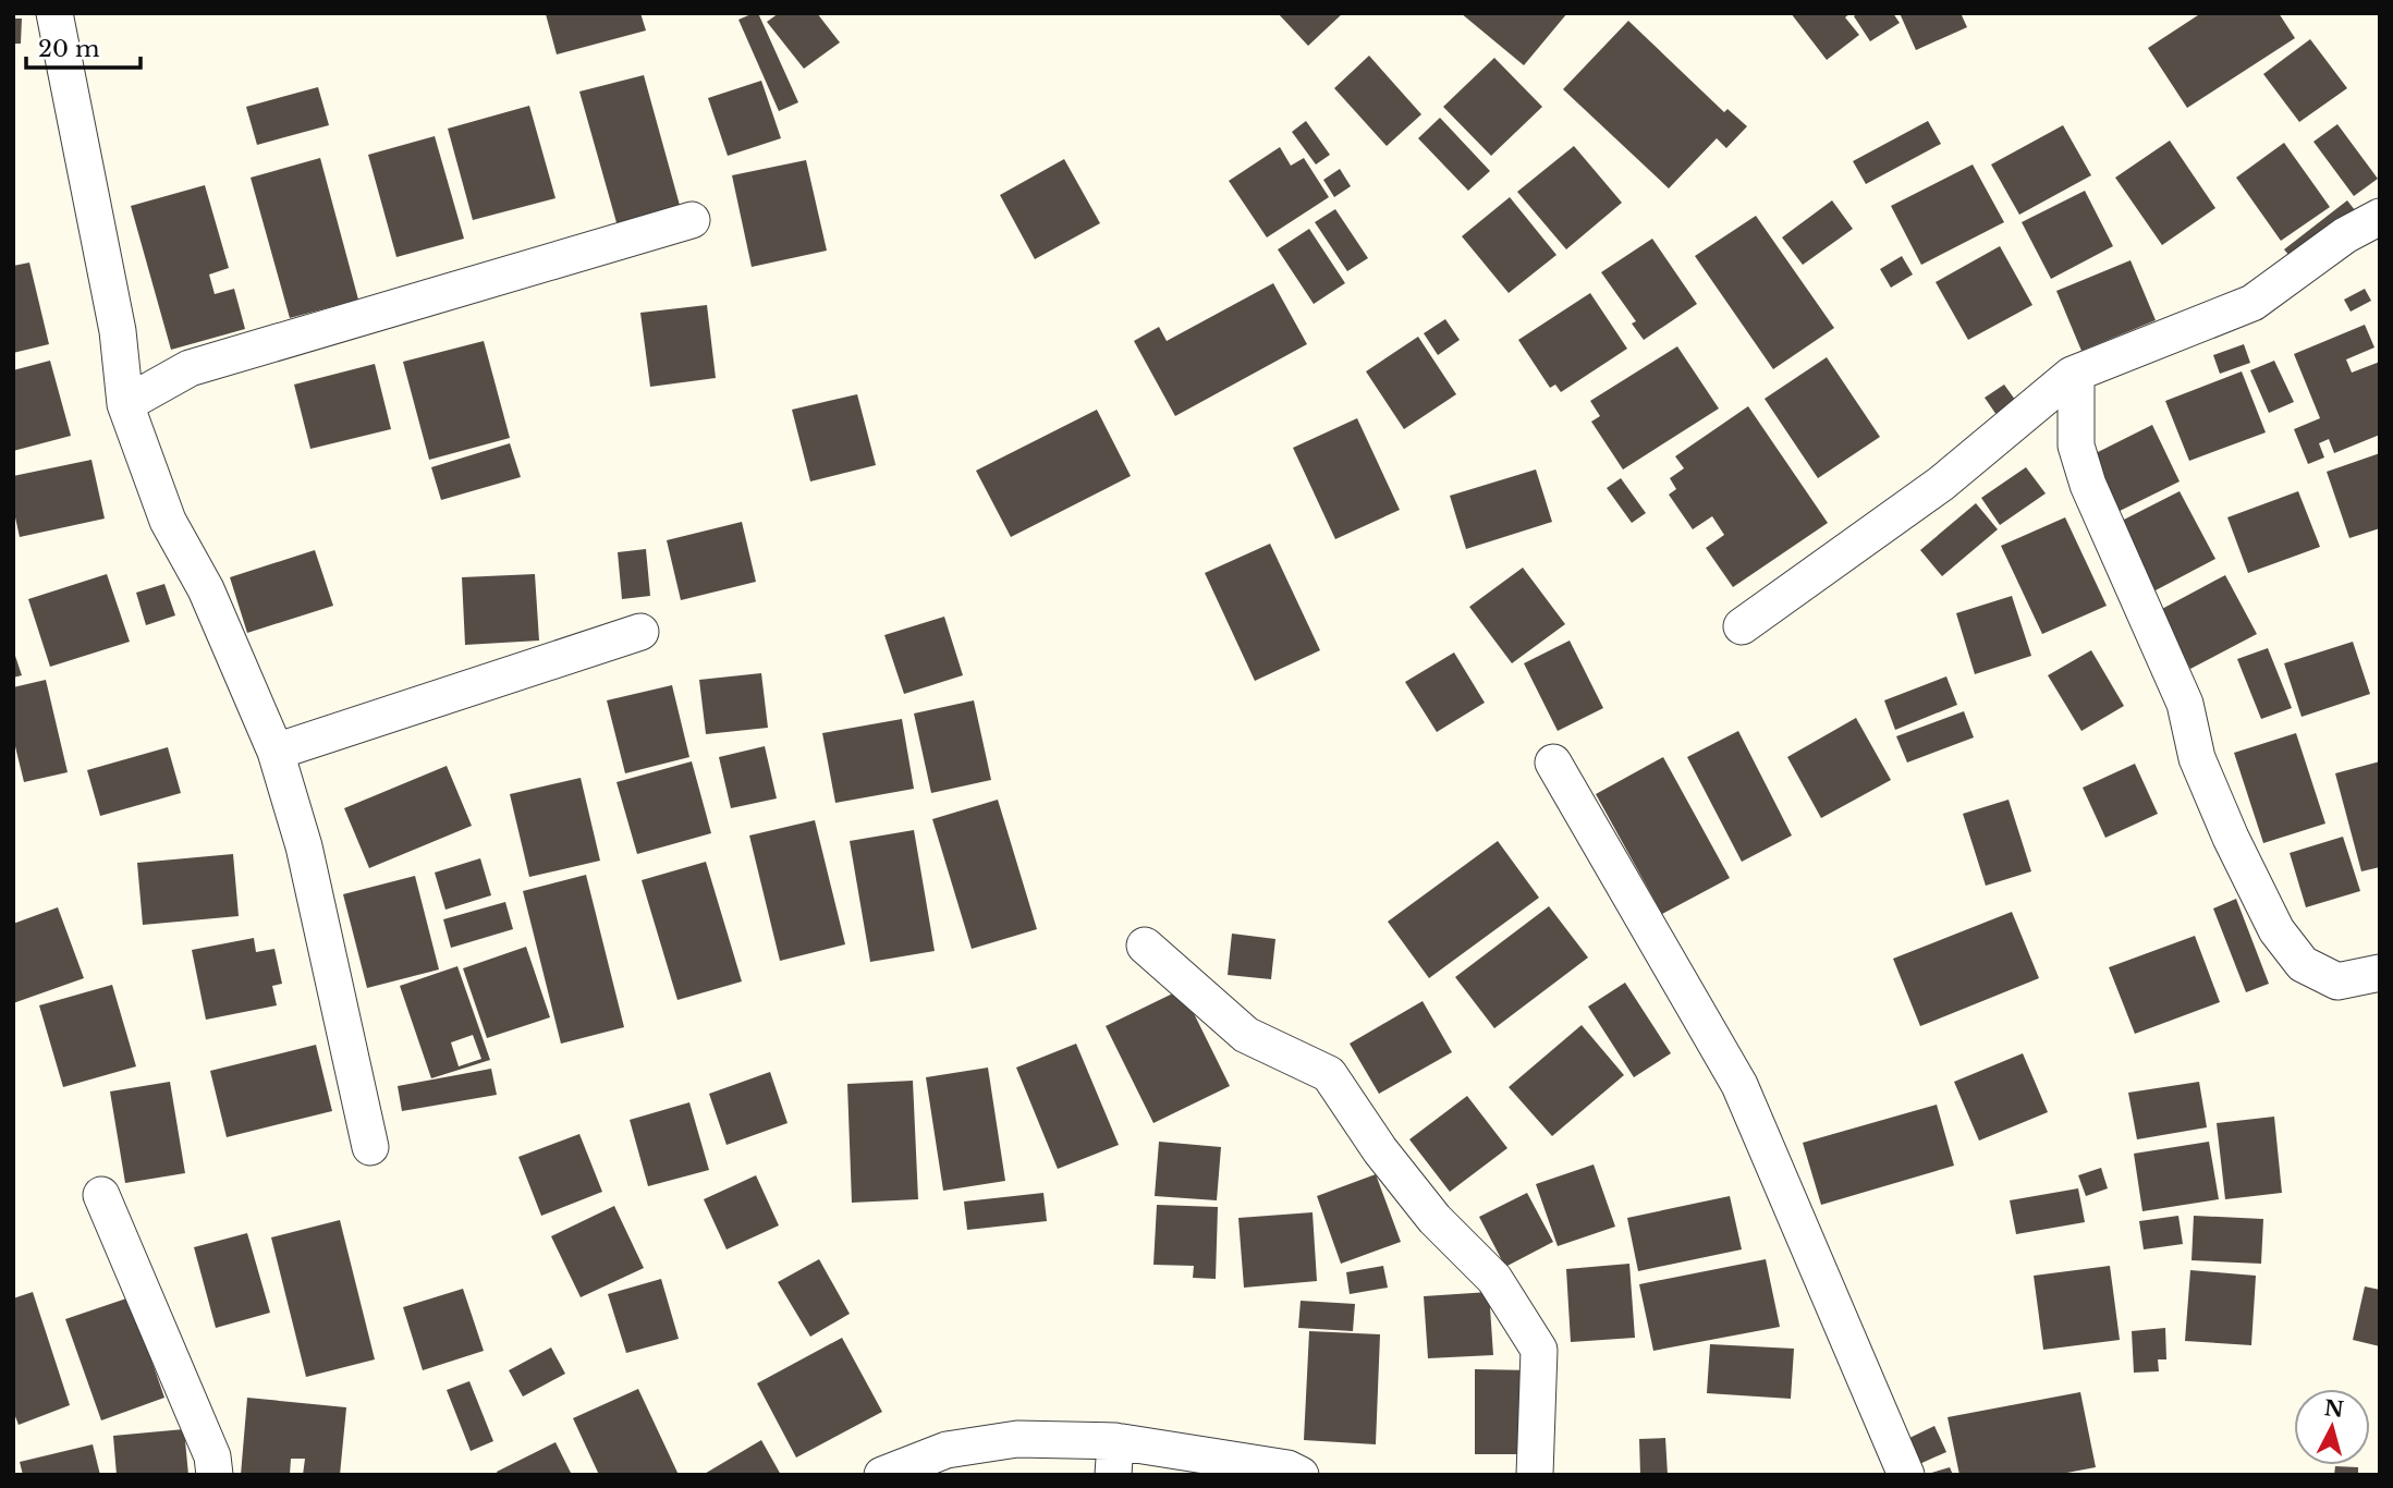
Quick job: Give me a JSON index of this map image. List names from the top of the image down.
{
  "scale_bar": "20 m",
  "north": "top"
}
